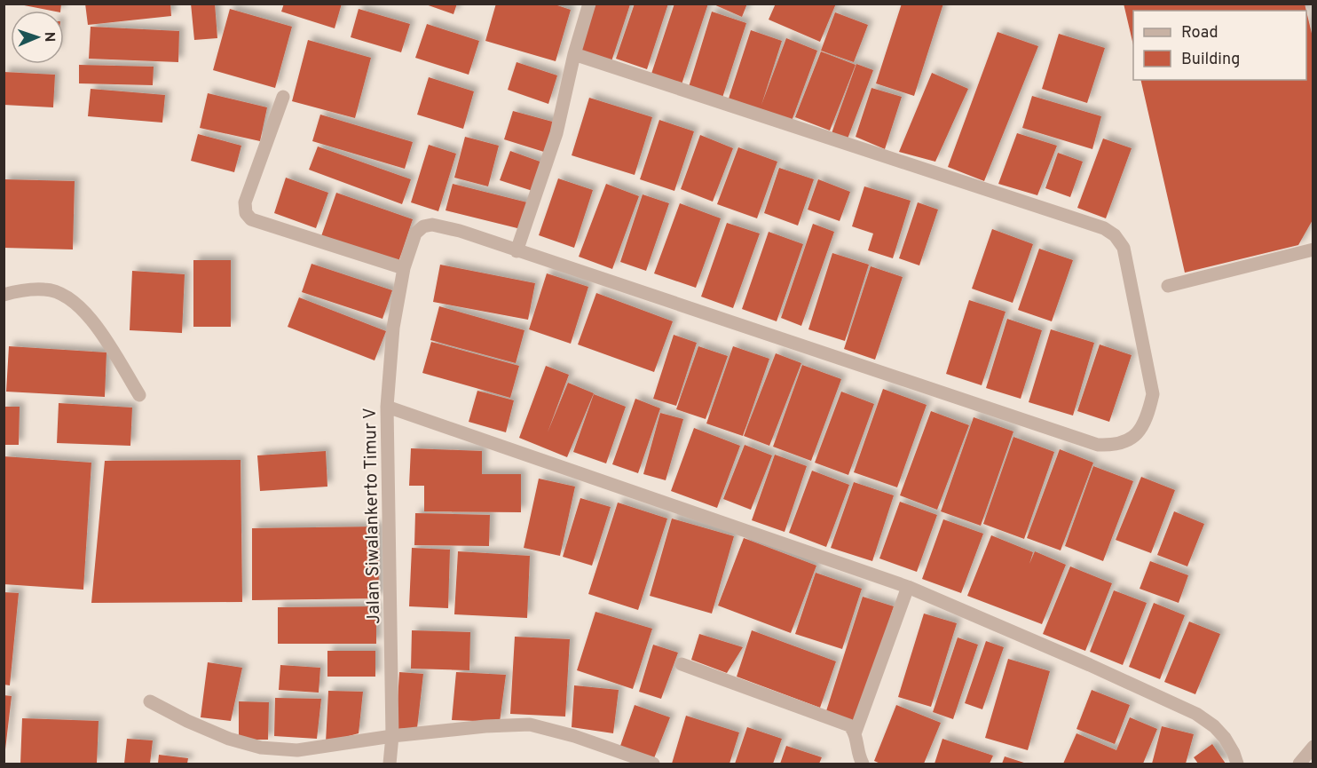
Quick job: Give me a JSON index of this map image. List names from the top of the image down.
{
  "streets": {
    "street": ["Jalan Siwalankerto Timur V"]
  },
  "legend": ["Road", "Building"],
  "north": "right"
}
